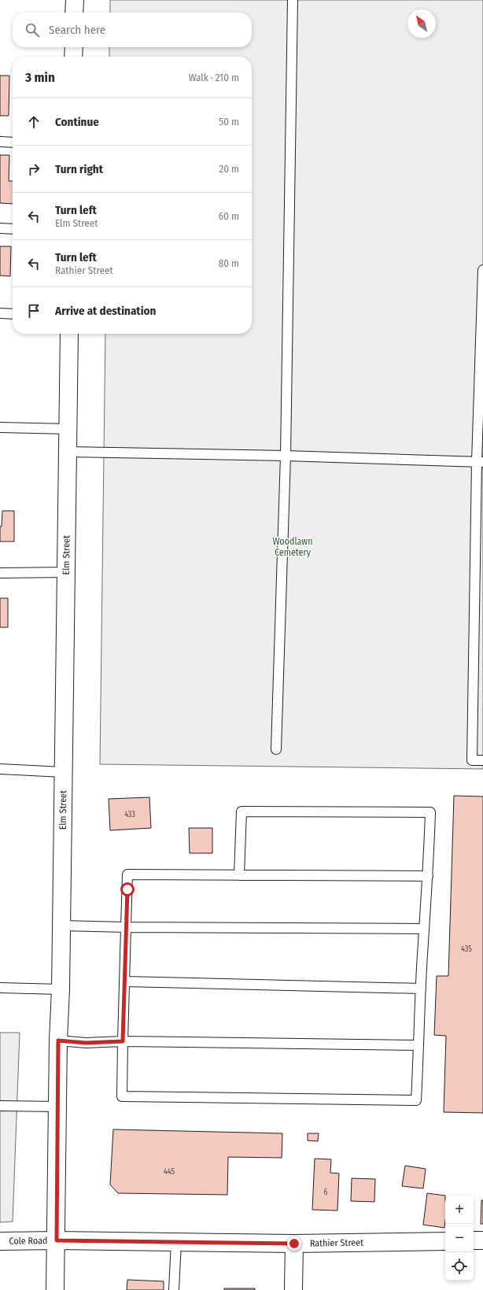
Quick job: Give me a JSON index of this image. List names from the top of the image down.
{
  "streets": {
    "main road": ["Elm Street", "Cole Road", "Rathier Street"]
  },
  "crossings": [
    ["Elm Street", "Cole Road"],
    ["Elm Street", "Rathier Street"],
    ["Cole Road", "Rathier Street"]
  ],
  "parks": ["Woodlawn Cemetery"],
  "house_numbers": [
    "433",
    "435",
    "445",
    "6"
  ],
  "north": "top left",
  "page": {
    "search": "Search here",
    "heading": ["3 min", "Walk · 210 m"],
    "list": [
      ["Continue", "50 m"],
      ["Turn right", "20 m"],
      ["Turn left", "Elm Street", "60 m"],
      ["Turn left", "Rathier Street", "80 m"],
      "Arrive at destination"
    ],
    "map_buttons": ["+", "−"]
  }
}
